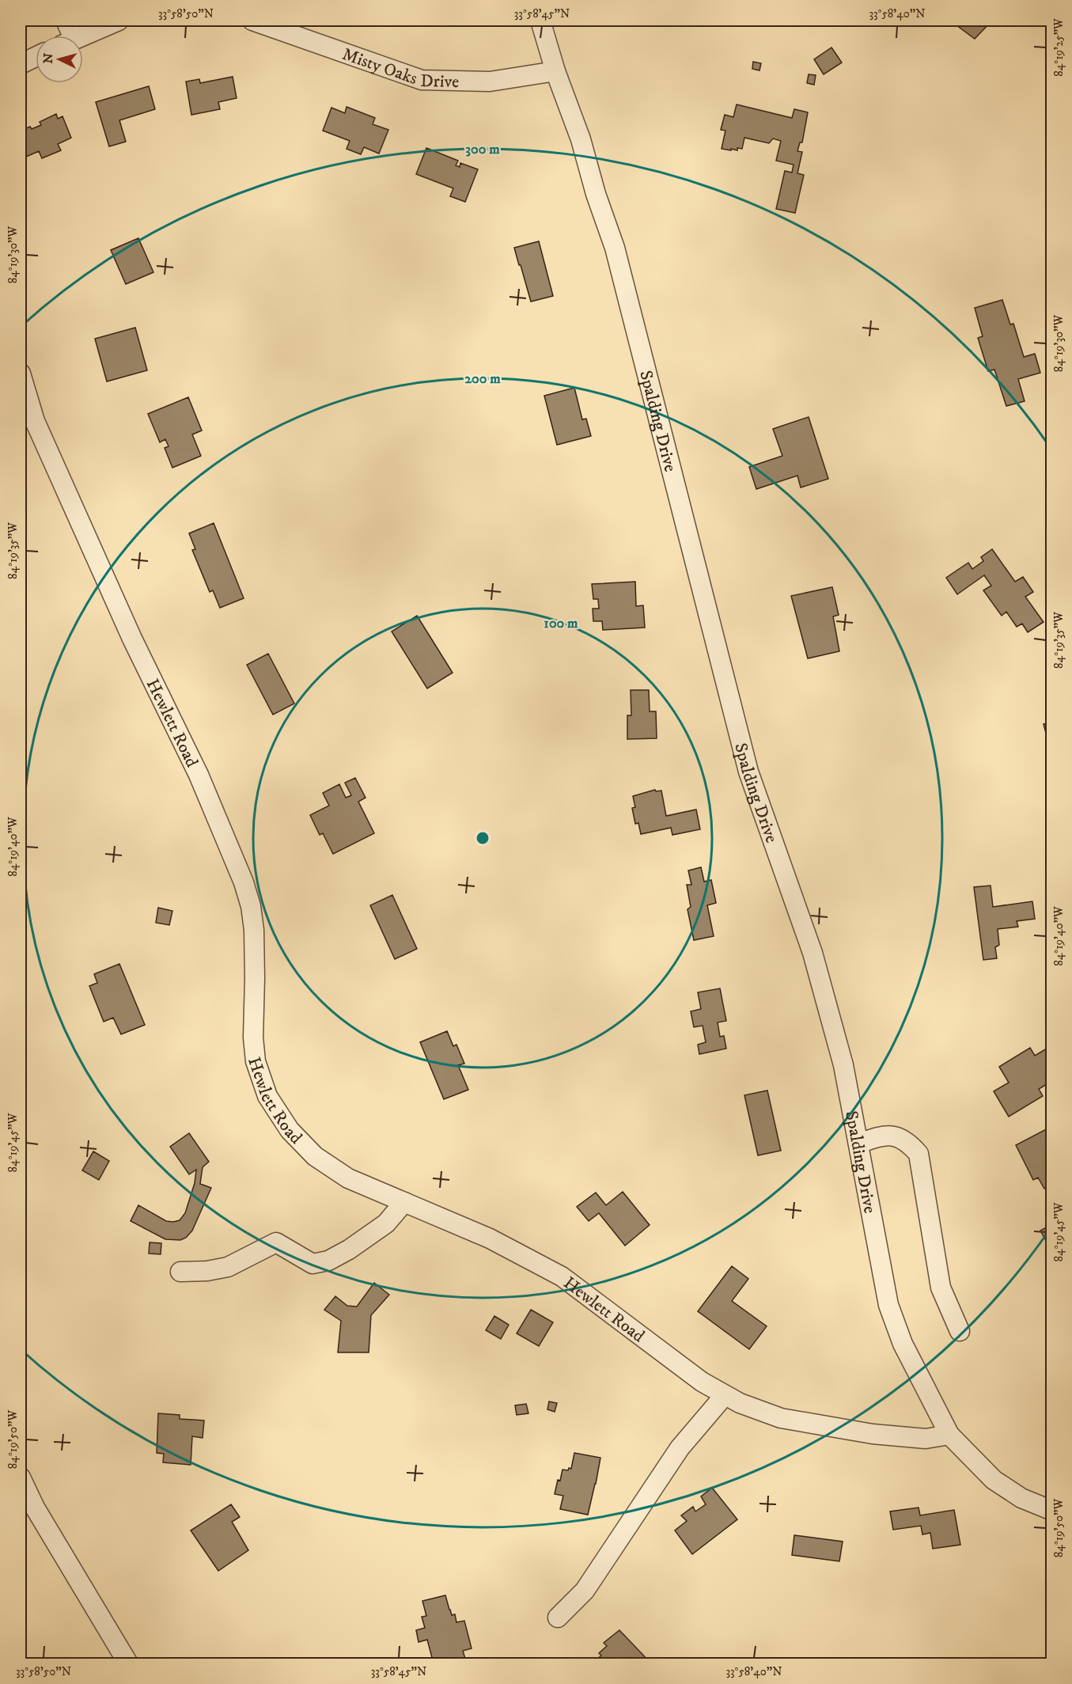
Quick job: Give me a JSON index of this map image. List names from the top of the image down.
{
  "streets": {
    "street": ["Misty Oaks Drive", "Spalding Drive", "Hewlett Road"]
  },
  "crossings": [
    ["Misty Oaks Drive", "Spalding Drive"],
    ["Spalding Drive", "Hewlett Road"]
  ],
  "north": "left",
  "coordinates": [
    "33°58'50\"N",
    "33°58'45\"N",
    "33°58'40\"N",
    "84°19'25\"W",
    "84°19'30\"W",
    "84°19'35\"W",
    "84°19'40\"W",
    "84°19'45\"W",
    "84°19'50\"W"
  ],
  "rings": ["300 m", "200 m", "100 m"]
}
